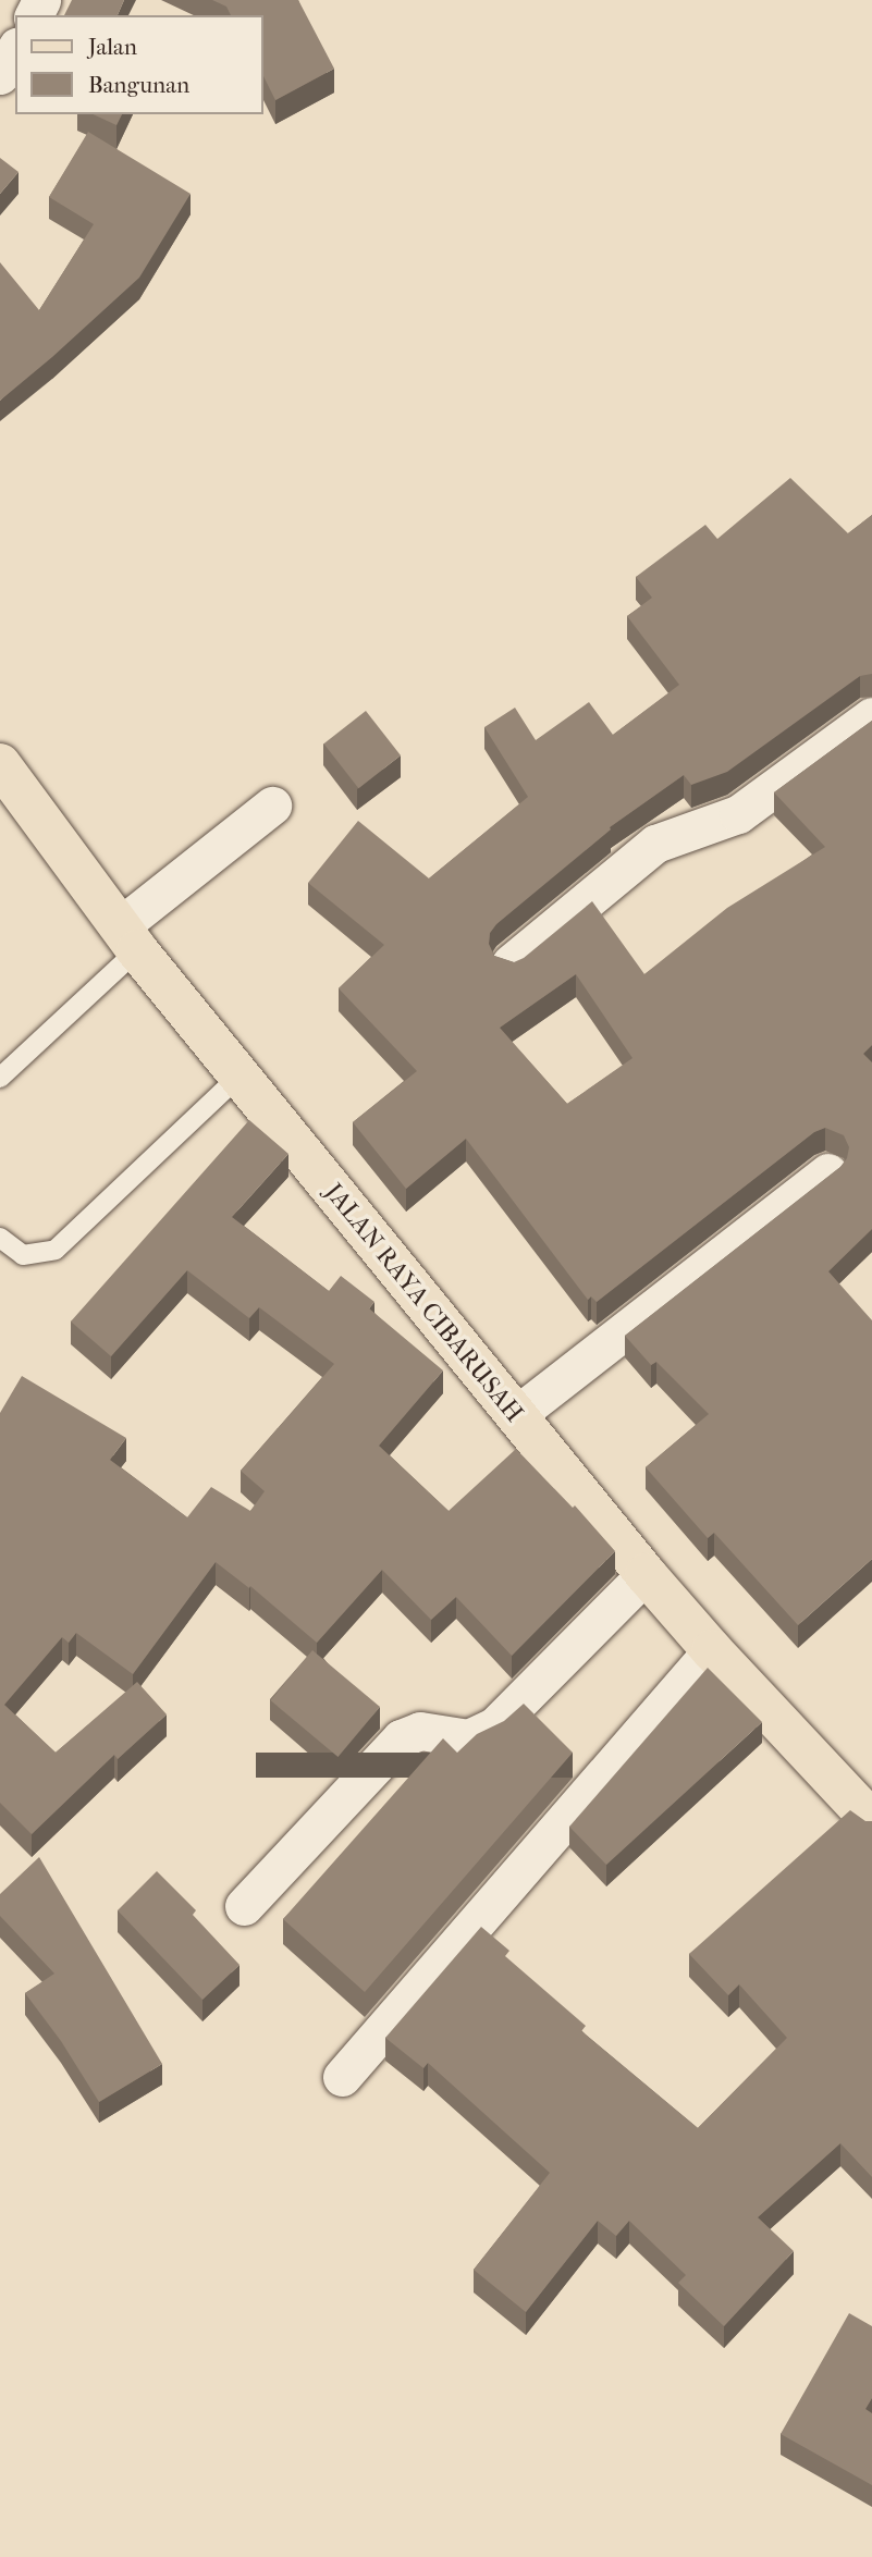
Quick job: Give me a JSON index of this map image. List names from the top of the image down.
{
  "streets": {
    "main road": ["JALAN RAYA CIBARUSAH"]
  },
  "legend": ["Jalan", "Bangunan"]
}
